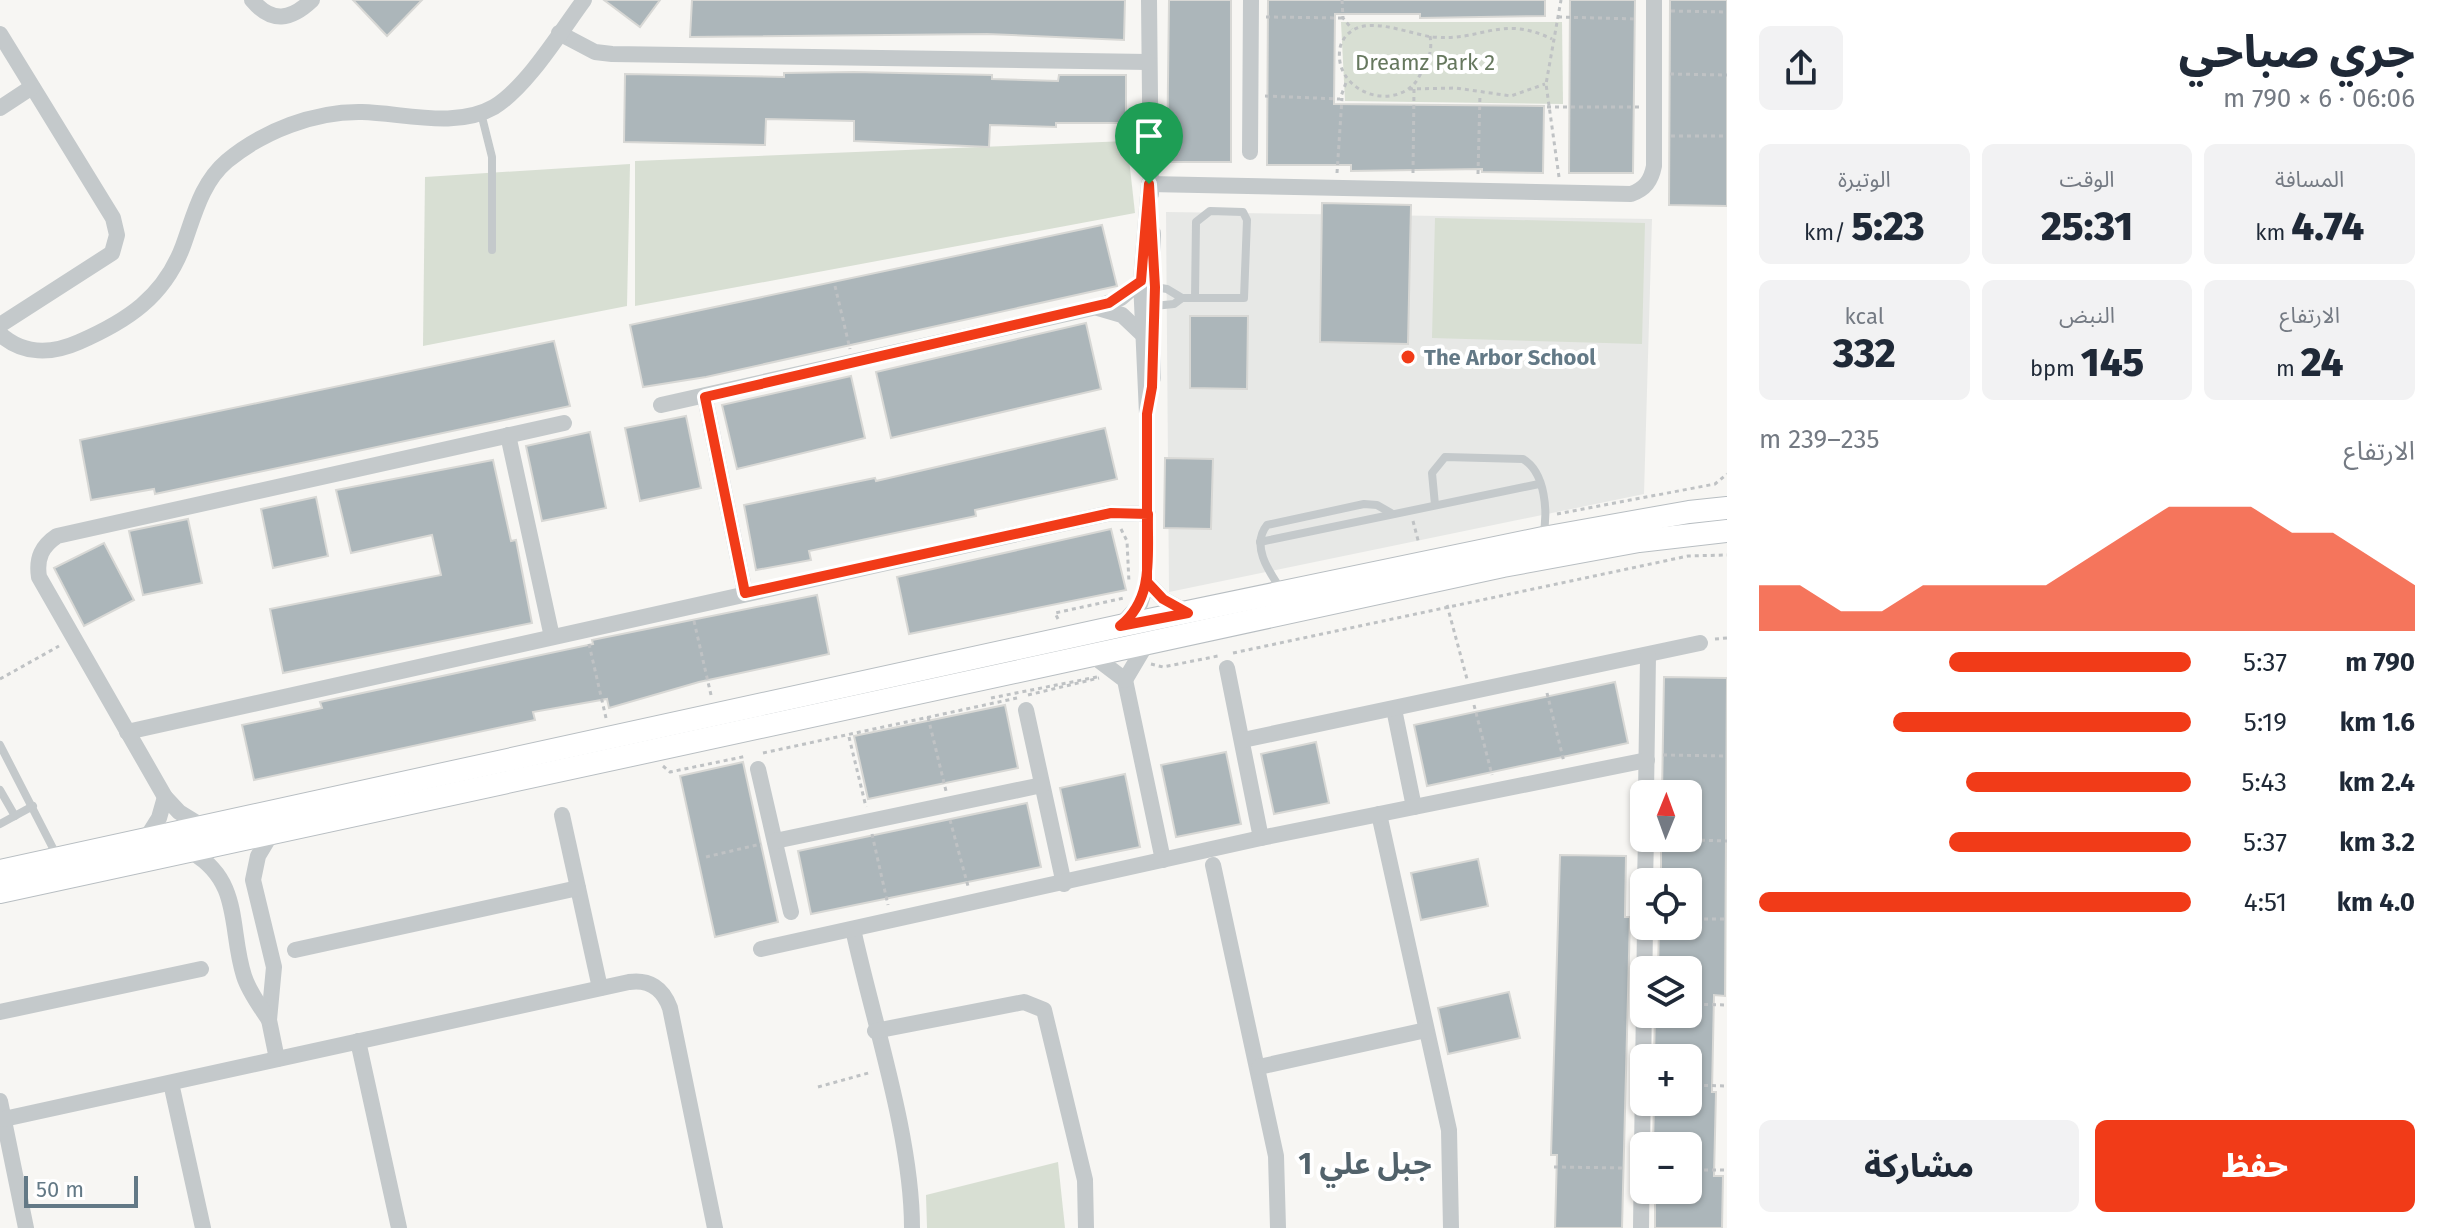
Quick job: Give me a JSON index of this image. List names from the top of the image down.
{
  "districts": ["جبل علي 1"],
  "parks": ["Dreamz Park 2"],
  "places": ["The Arbor School"],
  "scale_bar": "50 m",
  "north": "top",
  "page": {
    "heading": ["جري صباحي", "06:06 · 6 × 790 m"],
    "stats": [
      ["المسافة", "4.74 km"],
      ["الوقت", "25:31"],
      ["الوتيرة", "5:23 /km"],
      ["الارتفاع", "24 m"],
      ["النبض", "145 bpm"],
      ["kcal", "332"]
    ],
    "chart": ["الارتفاع", "235–239 m"],
    "list": [
      {
        "name": "790 m",
        "note": "5:37"
      },
      {
        "name": "1.6 km",
        "note": "5:19"
      },
      {
        "name": "2.4 km",
        "note": "5:43"
      },
      {
        "name": "3.2 km",
        "note": "5:37"
      },
      {
        "name": "4.0 km",
        "note": "4:51"
      }
    ],
    "map_buttons": ["+", "−"],
    "buttons": ["حفظ", "مشاركة"],
    "scale": "50 m"
  }
}
